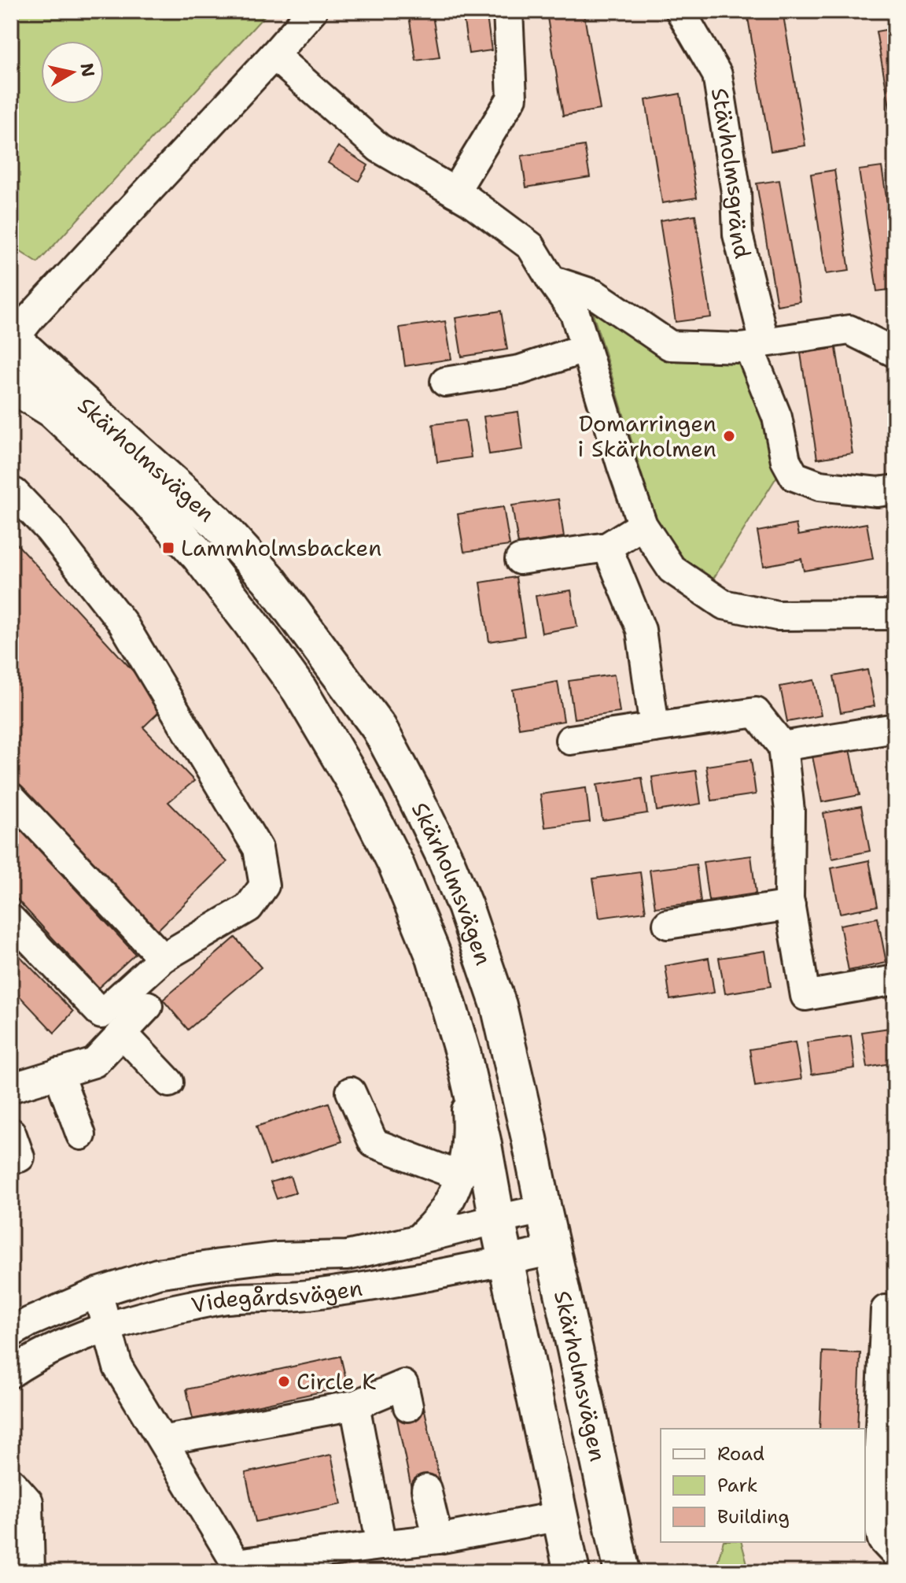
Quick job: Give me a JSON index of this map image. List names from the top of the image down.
{
  "streets": {
    "main road": ["Skärholmsvägen"],
    "street": ["Stävholmsgränd", "Videgårdsvägen"]
  },
  "crossings": [
    ["Skärholmsvägen", "Videgårdsvägen"]
  ],
  "places": {
    "other": ["Domarringen i Skärholmen", "Circle K"],
    "transit": ["Lammholmsbacken"]
  },
  "legend": ["Road", "Park", "Building"],
  "north": "right"
}
